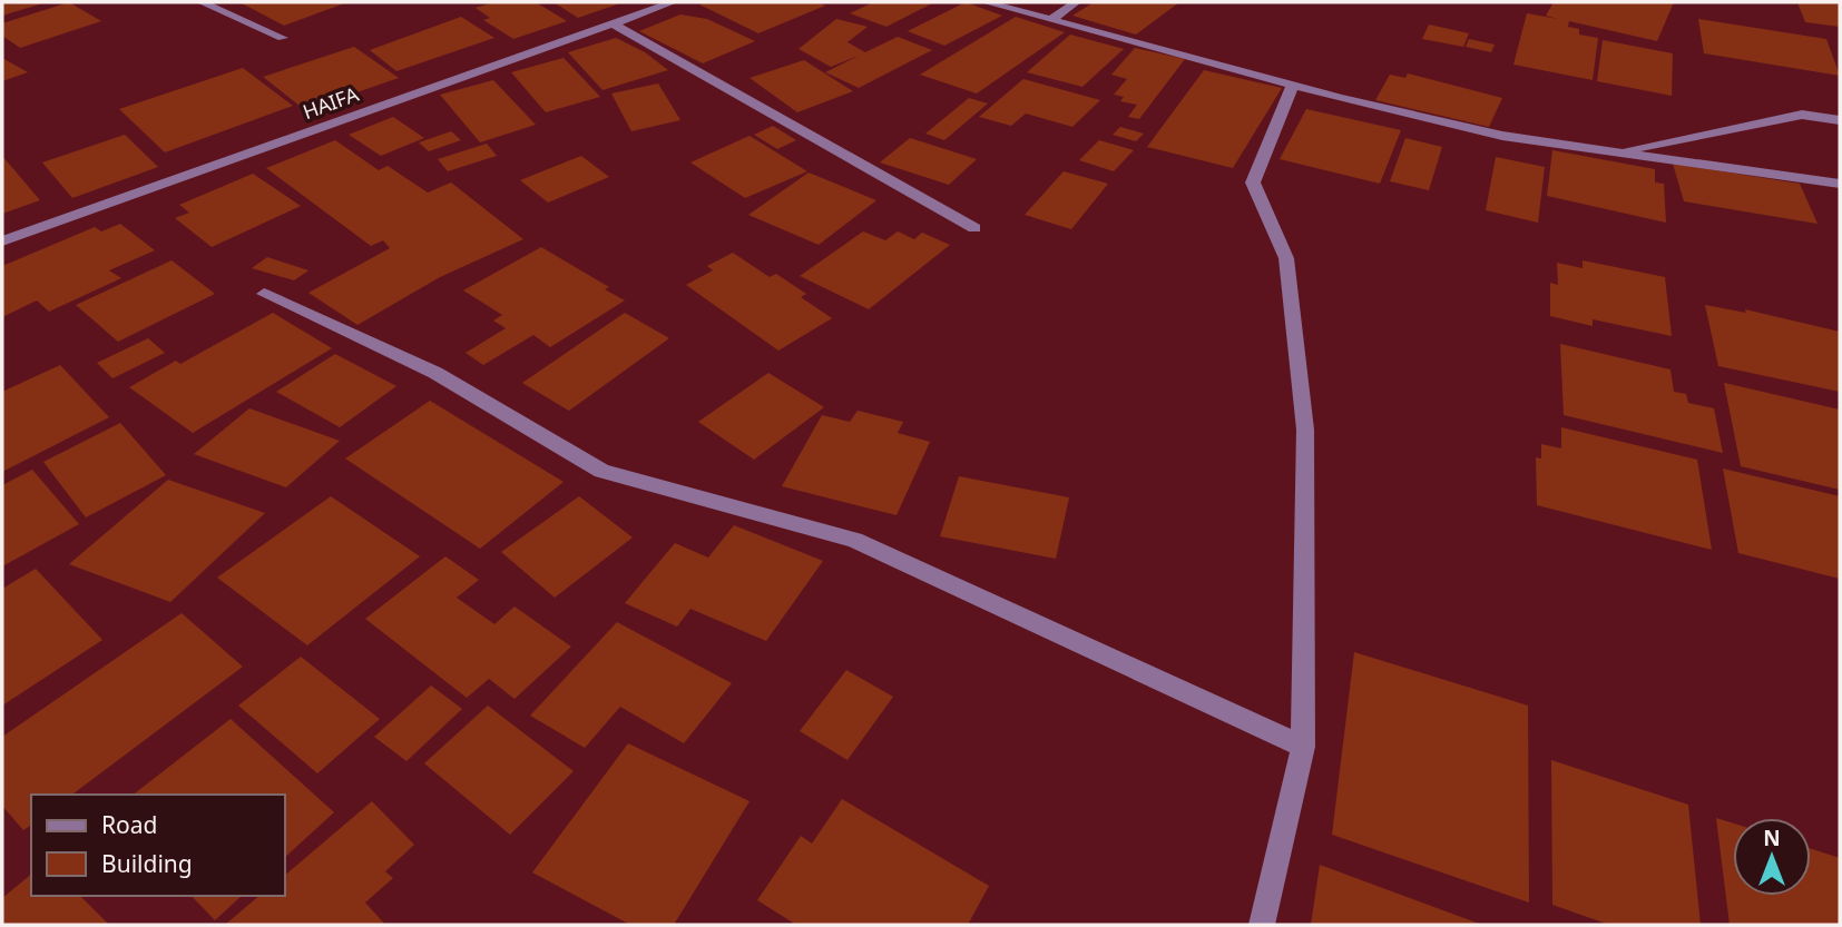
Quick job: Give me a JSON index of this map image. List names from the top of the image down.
{
  "streets": {
    "street": ["HAIFA"]
  },
  "legend": ["Road", "Building"],
  "north": "top"
}
